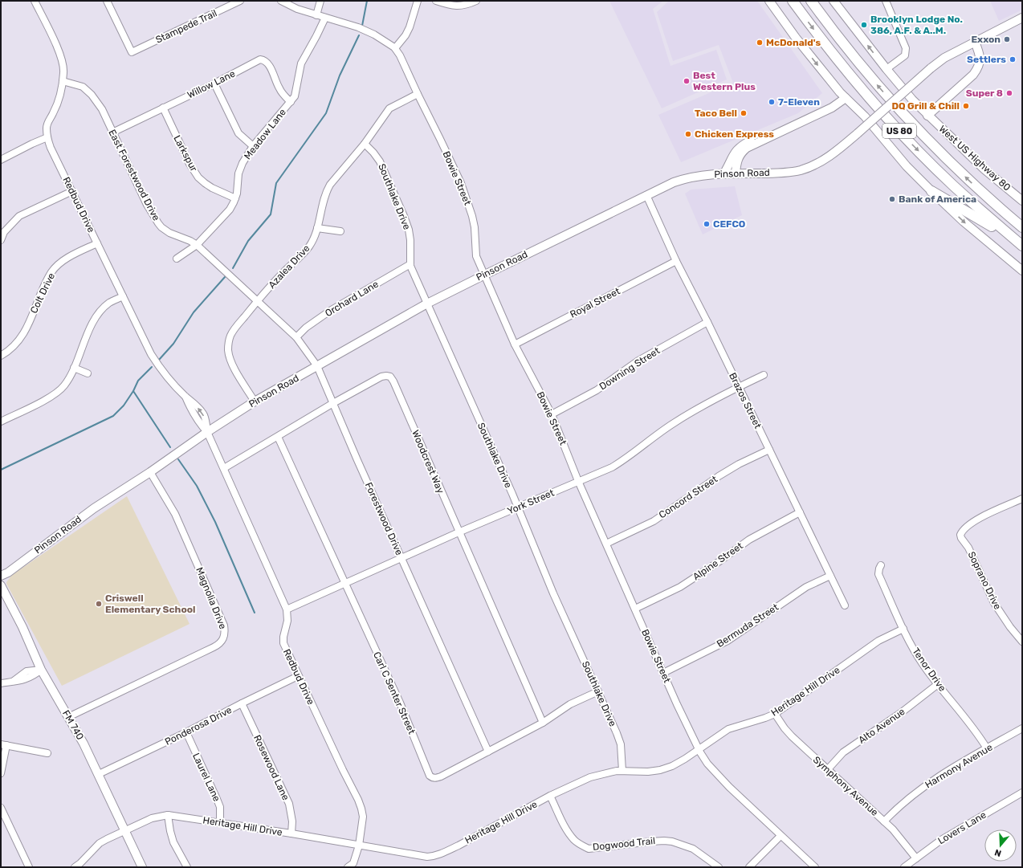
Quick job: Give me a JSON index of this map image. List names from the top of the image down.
{
  "streets": {
    "highway": ["US 80"],
    "main road": ["West US Highway 80", "Pinson Road", "FM 740"],
    "street": [
      "Stampede Trail",
      "Willow Lane",
      "Meadow Lane",
      "Larkspur",
      "East Forestwood Drive",
      "Bowie Street",
      "Southlake Drive",
      "Redbud Drive",
      "Azalea Drive",
      "Colt Drive",
      "Orchard Lane",
      "Royal Street",
      "Downing Street",
      "Brazos Street",
      "Woodcrest Way",
      "Concord Street",
      "York Street",
      "Forestwood Drive",
      "Alpine Street",
      "Soprano Drive",
      "Magnolia Drive",
      "Bermuda Street",
      "Tenor Drive",
      "Heritage Hill Drive",
      "Carl C Senter Street",
      "Ponderosa Drive",
      "Alto Avenue",
      "Harmony Avenue",
      "Rosewood Lane",
      "Laurel Lane",
      "Symphony Avenue",
      "Lovers Lane",
      "Dogwood Trail"
    ]
  },
  "crossings": [
    ["Willow Lane", "Meadow Lane"],
    ["Willow Lane", "Larkspur"],
    ["Willow Lane", "East Forestwood Drive"],
    ["Meadow Lane", "Larkspur"],
    ["Meadow Lane", "East Forestwood Drive"],
    ["Meadow Lane", "Bowie Street"],
    ["Pinson Road", "Bowie Street"],
    ["Pinson Road", "Southlake Drive"],
    ["Pinson Road", "Redbud Drive"],
    ["Pinson Road", "Azalea Drive"],
    ["Pinson Road", "Brazos Street"],
    ["Pinson Road", "Forestwood Drive"],
    ["Pinson Road", "Magnolia Drive"],
    ["East Forestwood Drive", "Redbud Drive"],
    ["East Forestwood Drive", "Azalea Drive"],
    ["East Forestwood Drive", "Forestwood Drive"],
    ["Bowie Street", "Azalea Drive"],
    ["Bowie Street", "Royal Street"],
    ["Bowie Street", "Downing Street"],
    ["Bowie Street", "Concord Street"],
    ["Bowie Street", "York Street"],
    ["Bowie Street", "Alpine Street"],
    ["Bowie Street", "Bermuda Street"],
    ["Bowie Street", "Heritage Hill Drive"],
    ["Southlake Drive", "Azalea Drive"],
    ["Southlake Drive", "Orchard Lane"],
    ["Southlake Drive", "York Street"],
    ["Southlake Drive", "Heritage Hill Drive"],
    ["Southlake Drive", "Carl C Senter Street"],
    ["Redbud Drive", "Colt Drive"],
    ["Redbud Drive", "Woodcrest Way"],
    ["Redbud Drive", "York Street"],
    ["Redbud Drive", "Heritage Hill Drive"],
    ["Redbud Drive", "Ponderosa Drive"],
    ["Azalea Drive", "Forestwood Drive"],
    ["Orchard Lane", "Forestwood Drive"],
    ["Royal Street", "Brazos Street"],
    ["Downing Street", "Brazos Street"],
    ["Brazos Street", "Concord Street"],
    ["Brazos Street", "York Street"],
    ["Brazos Street", "Alpine Street"],
    ["Brazos Street", "Bermuda Street"],
    ["Woodcrest Way", "York Street"],
    ["Woodcrest Way", "Forestwood Drive"],
    ["Woodcrest Way", "Carl C Senter Street"],
    ["York Street", "Forestwood Drive"],
    ["York Street", "Carl C Senter Street"],
    ["Forestwood Drive", "Carl C Senter Street"],
    ["Magnolia Drive", "FM 740"],
    ["Tenor Drive", "Heritage Hill Drive"],
    ["Tenor Drive", "Alto Avenue"],
    ["Tenor Drive", "Harmony Avenue"],
    ["Heritage Hill Drive", "FM 740"],
    ["Heritage Hill Drive", "Rosewood Lane"],
    ["Heritage Hill Drive", "Laurel Lane"],
    ["Heritage Hill Drive", "Symphony Avenue"],
    ["Heritage Hill Drive", "Dogwood Trail"],
    ["FM 740", "Ponderosa Drive"],
    ["Ponderosa Drive", "Rosewood Lane"],
    ["Ponderosa Drive", "Laurel Lane"],
    ["Alto Avenue", "Symphony Avenue"],
    ["Harmony Avenue", "Symphony Avenue"],
    ["Symphony Avenue", "Lovers Lane"]
  ],
  "places": [
    "Brooklyn Lodge No. 386, A.F. & A..M.",
    "Exxon",
    "McDonald's",
    "Settlers",
    "Best Western Plus",
    "Super 8",
    "7-Eleven",
    "DQ Grill & Chill",
    "Taco Bell",
    "Chicken Express",
    "Bank of America",
    "CEFCO",
    "Criswell Elementary School"
  ],
  "north": "bottom"
}
